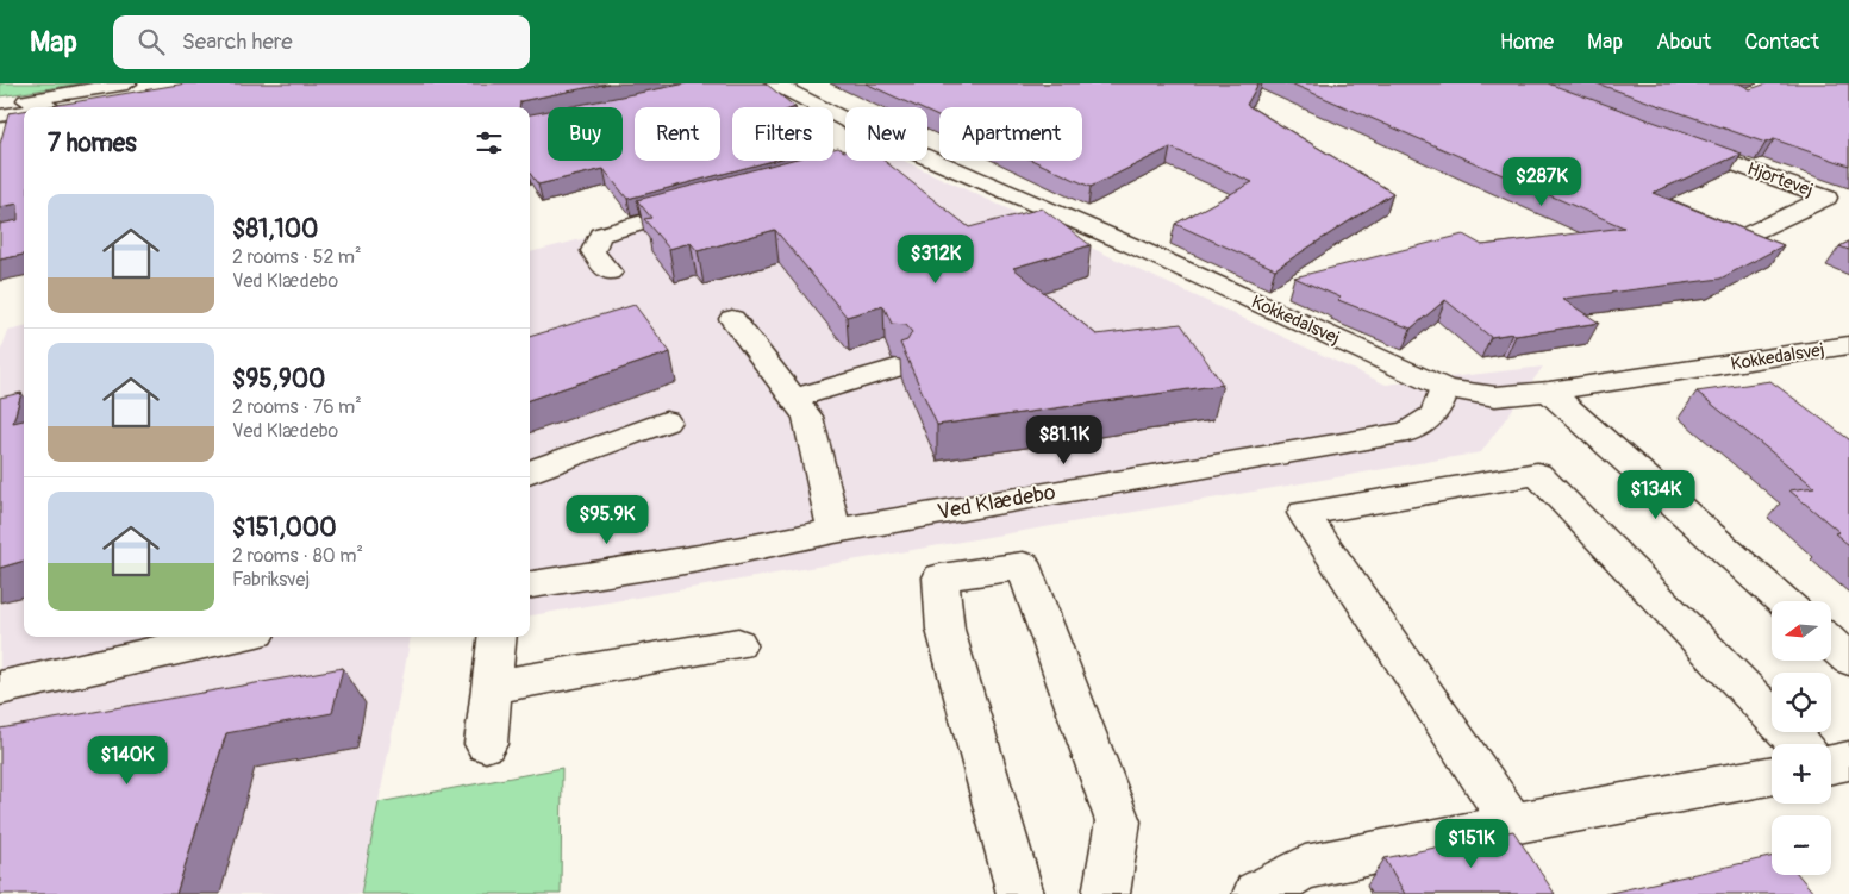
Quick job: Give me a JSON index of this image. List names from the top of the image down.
{
  "streets": {
    "street": ["Hjortevej", "Kokkedalsvej", "Ved Klædebo"]
  },
  "crossings": [
    ["Kokkedalsvej", "Ved Klædebo"]
  ],
  "north": "left",
  "page": {
    "header": "Map",
    "search": "Search here",
    "nav": [
      "Home",
      "Map",
      "About",
      "Contact"
    ],
    "chip": [
      "Buy",
      "Rent",
      "Filters",
      "New",
      "Apartment"
    ],
    "heading": "7 homes",
    "price": [
      "$287K",
      "$312K",
      "$81.1K",
      "$134K",
      "$95.9K",
      "$140K",
      "$151K"
    ],
    "list": [
      {
        "name": "$81,100",
        "note": "2 rooms · 52 m² · Ved Klædebo"
      },
      {
        "name": "$95,900",
        "note": "2 rooms · 76 m² · Ved Klædebo"
      },
      {
        "name": "$151,000",
        "note": "2 rooms · 80 m² · Fabriksvej"
      }
    ],
    "map_buttons": ["+", "−"]
  }
}
